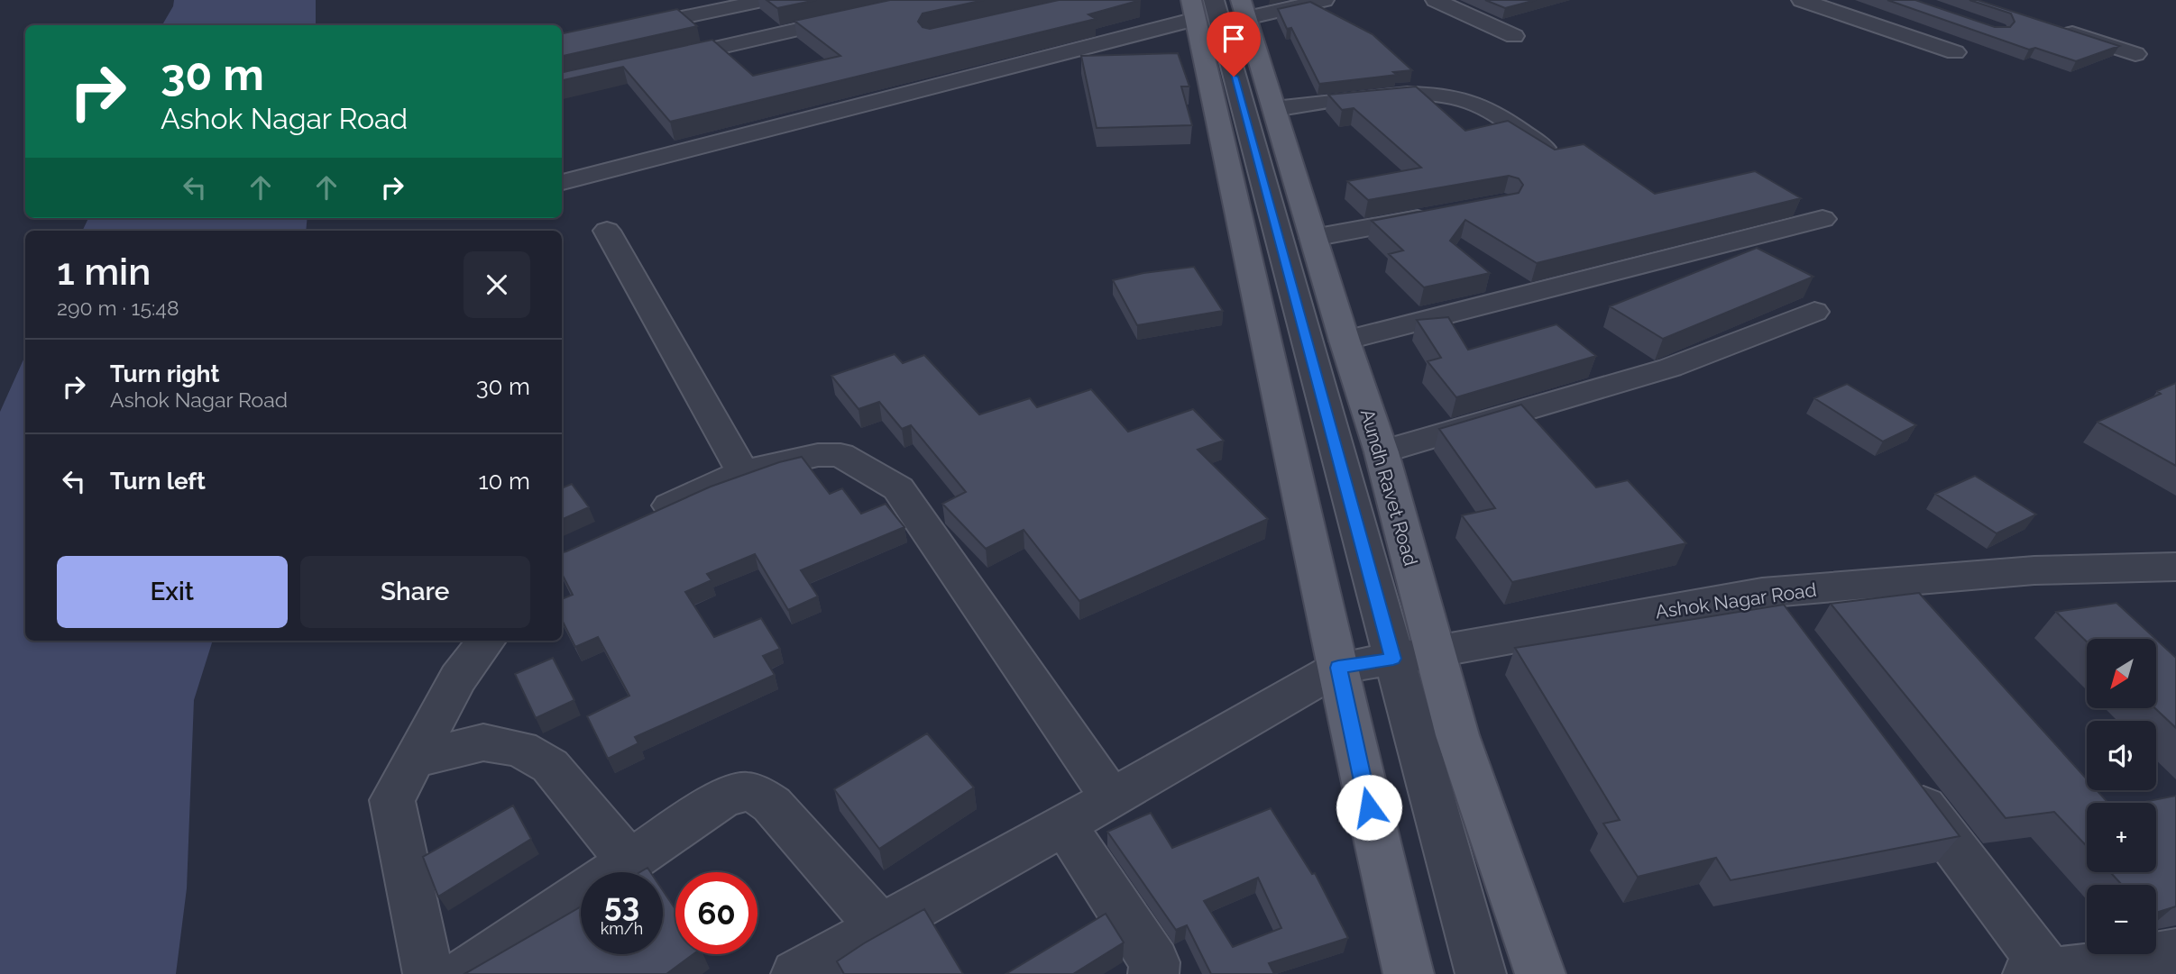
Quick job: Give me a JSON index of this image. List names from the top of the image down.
{
  "streets": {
    "main road": ["Aundh Ravet Road"],
    "street": ["Ashok Nagar Road"]
  },
  "crossings": [
    ["Aundh Ravet Road", "Ashok Nagar Road"]
  ],
  "north": "bottom left",
  "page": {
    "turn": ["30 m", "Ashok Nagar Road"],
    "heading": ["1 min", "290 m · 15:48"],
    "list": [
      {
        "name": "Turn right",
        "note": "Ashok Nagar Road",
        "value": "30 m"
      },
      {
        "name": "Turn left",
        "value": "10 m"
      }
    ],
    "buttons": ["Exit", "Share"],
    "map_buttons": ["+", "−"],
    "speed": "53 km/h",
    "limit": "60"
  }
}
